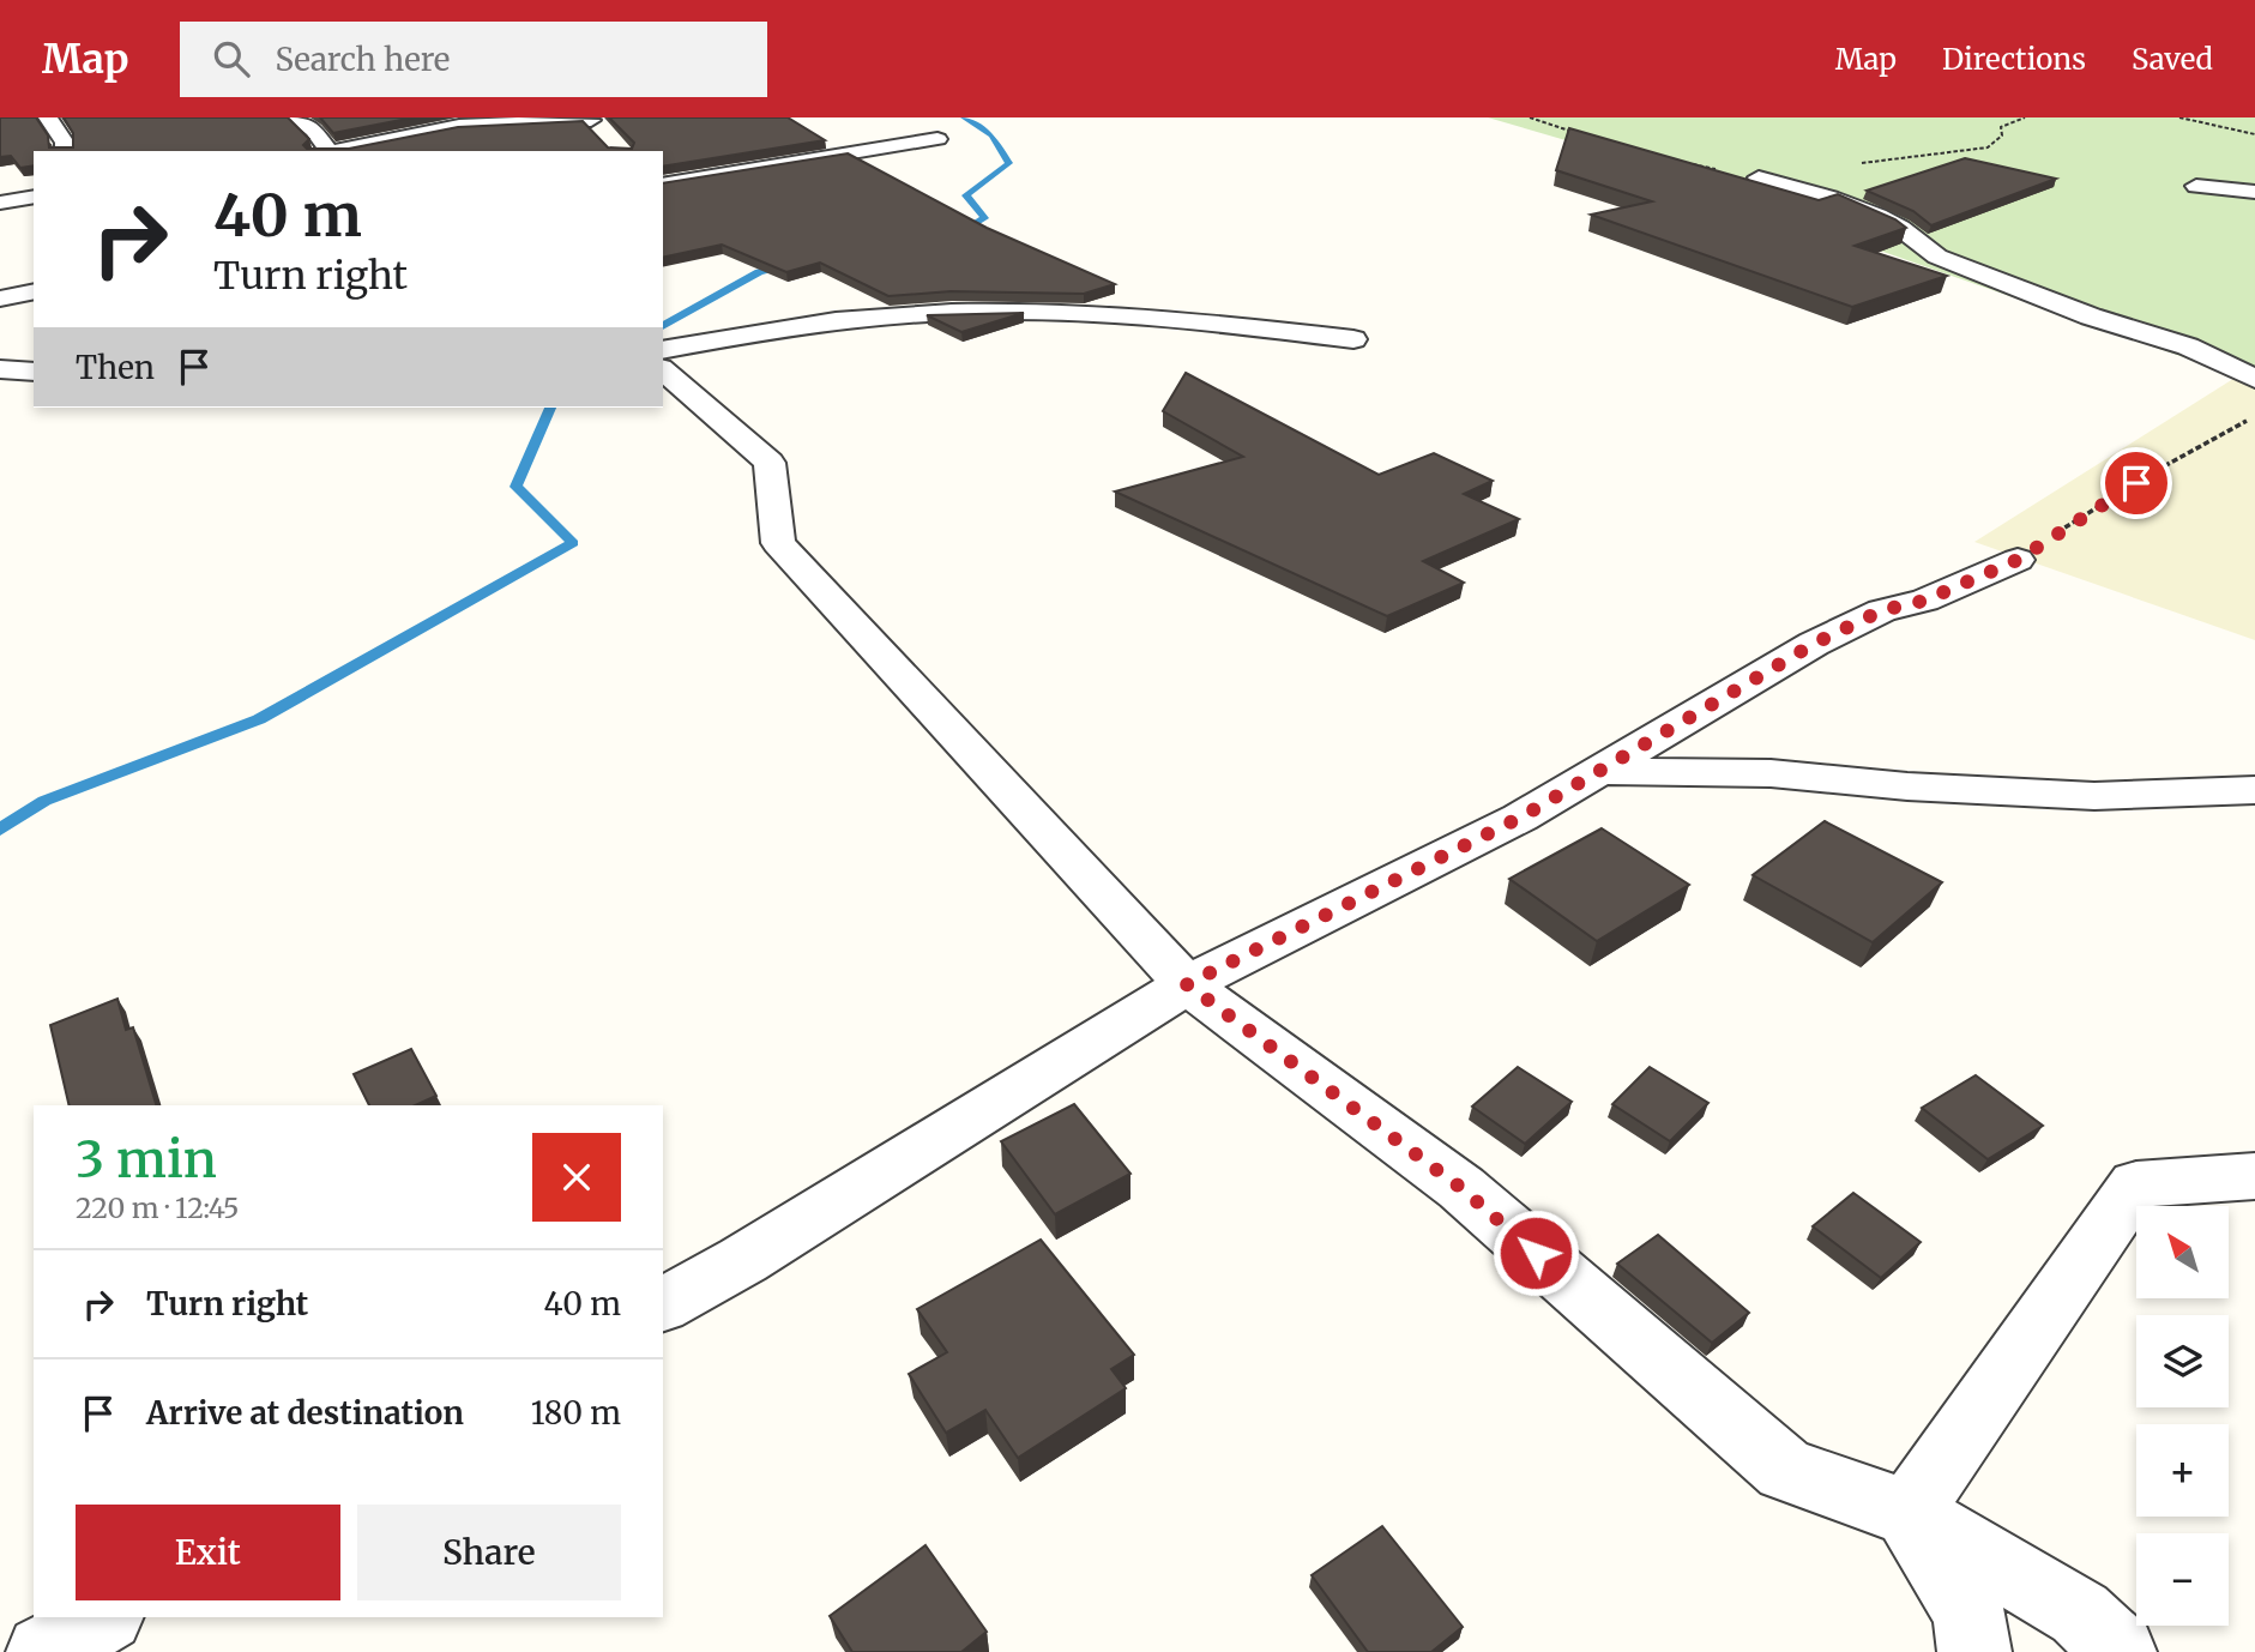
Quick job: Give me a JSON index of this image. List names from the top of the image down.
{
  "north": "top left",
  "page": {
    "header": "Map",
    "search": "Search here",
    "nav": ["Map", "Directions", "Saved"],
    "turn": ["40 m", "Turn right"],
    "then": "Then",
    "heading": ["3 min", "220 m · 12:45"],
    "map_buttons": ["+", "−"],
    "list": [
      {
        "name": "Turn right",
        "value": "40 m"
      },
      {
        "name": "Arrive at destination",
        "value": "180 m"
      }
    ],
    "buttons": ["Exit", "Share"]
  }
}
